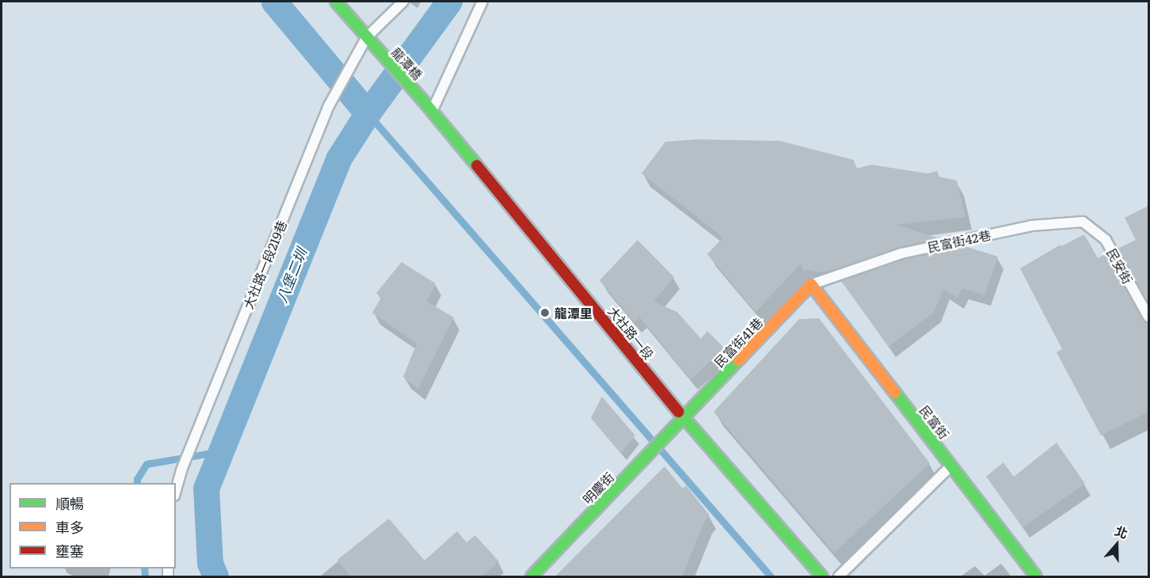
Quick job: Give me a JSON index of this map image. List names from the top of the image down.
{
  "streets": {
    "street": [
      "龍潭橋",
      "大社路一段",
      "民富街41巷",
      "民富街",
      "明慶街"
    ],
    "lane": ["民富街42巷", "大社路一段219巷", "民安街"]
  },
  "crossings": [
    ["龍潭橋", "大社路一段219巷"],
    ["龍潭橋", "大社路一段"],
    ["民富街42巷", "民安街"],
    ["民富街42巷", "民富街41巷"],
    ["民富街42巷", "民富街"],
    ["大社路一段", "民富街41巷"],
    ["大社路一段", "明慶街"],
    ["民富街41巷", "民富街"],
    ["民富街41巷", "明慶街"]
  ],
  "water": ["八堡二圳"],
  "places": ["龍潭里"],
  "legend": ["順暢", "車多", "壅塞"],
  "north": "top"
}
